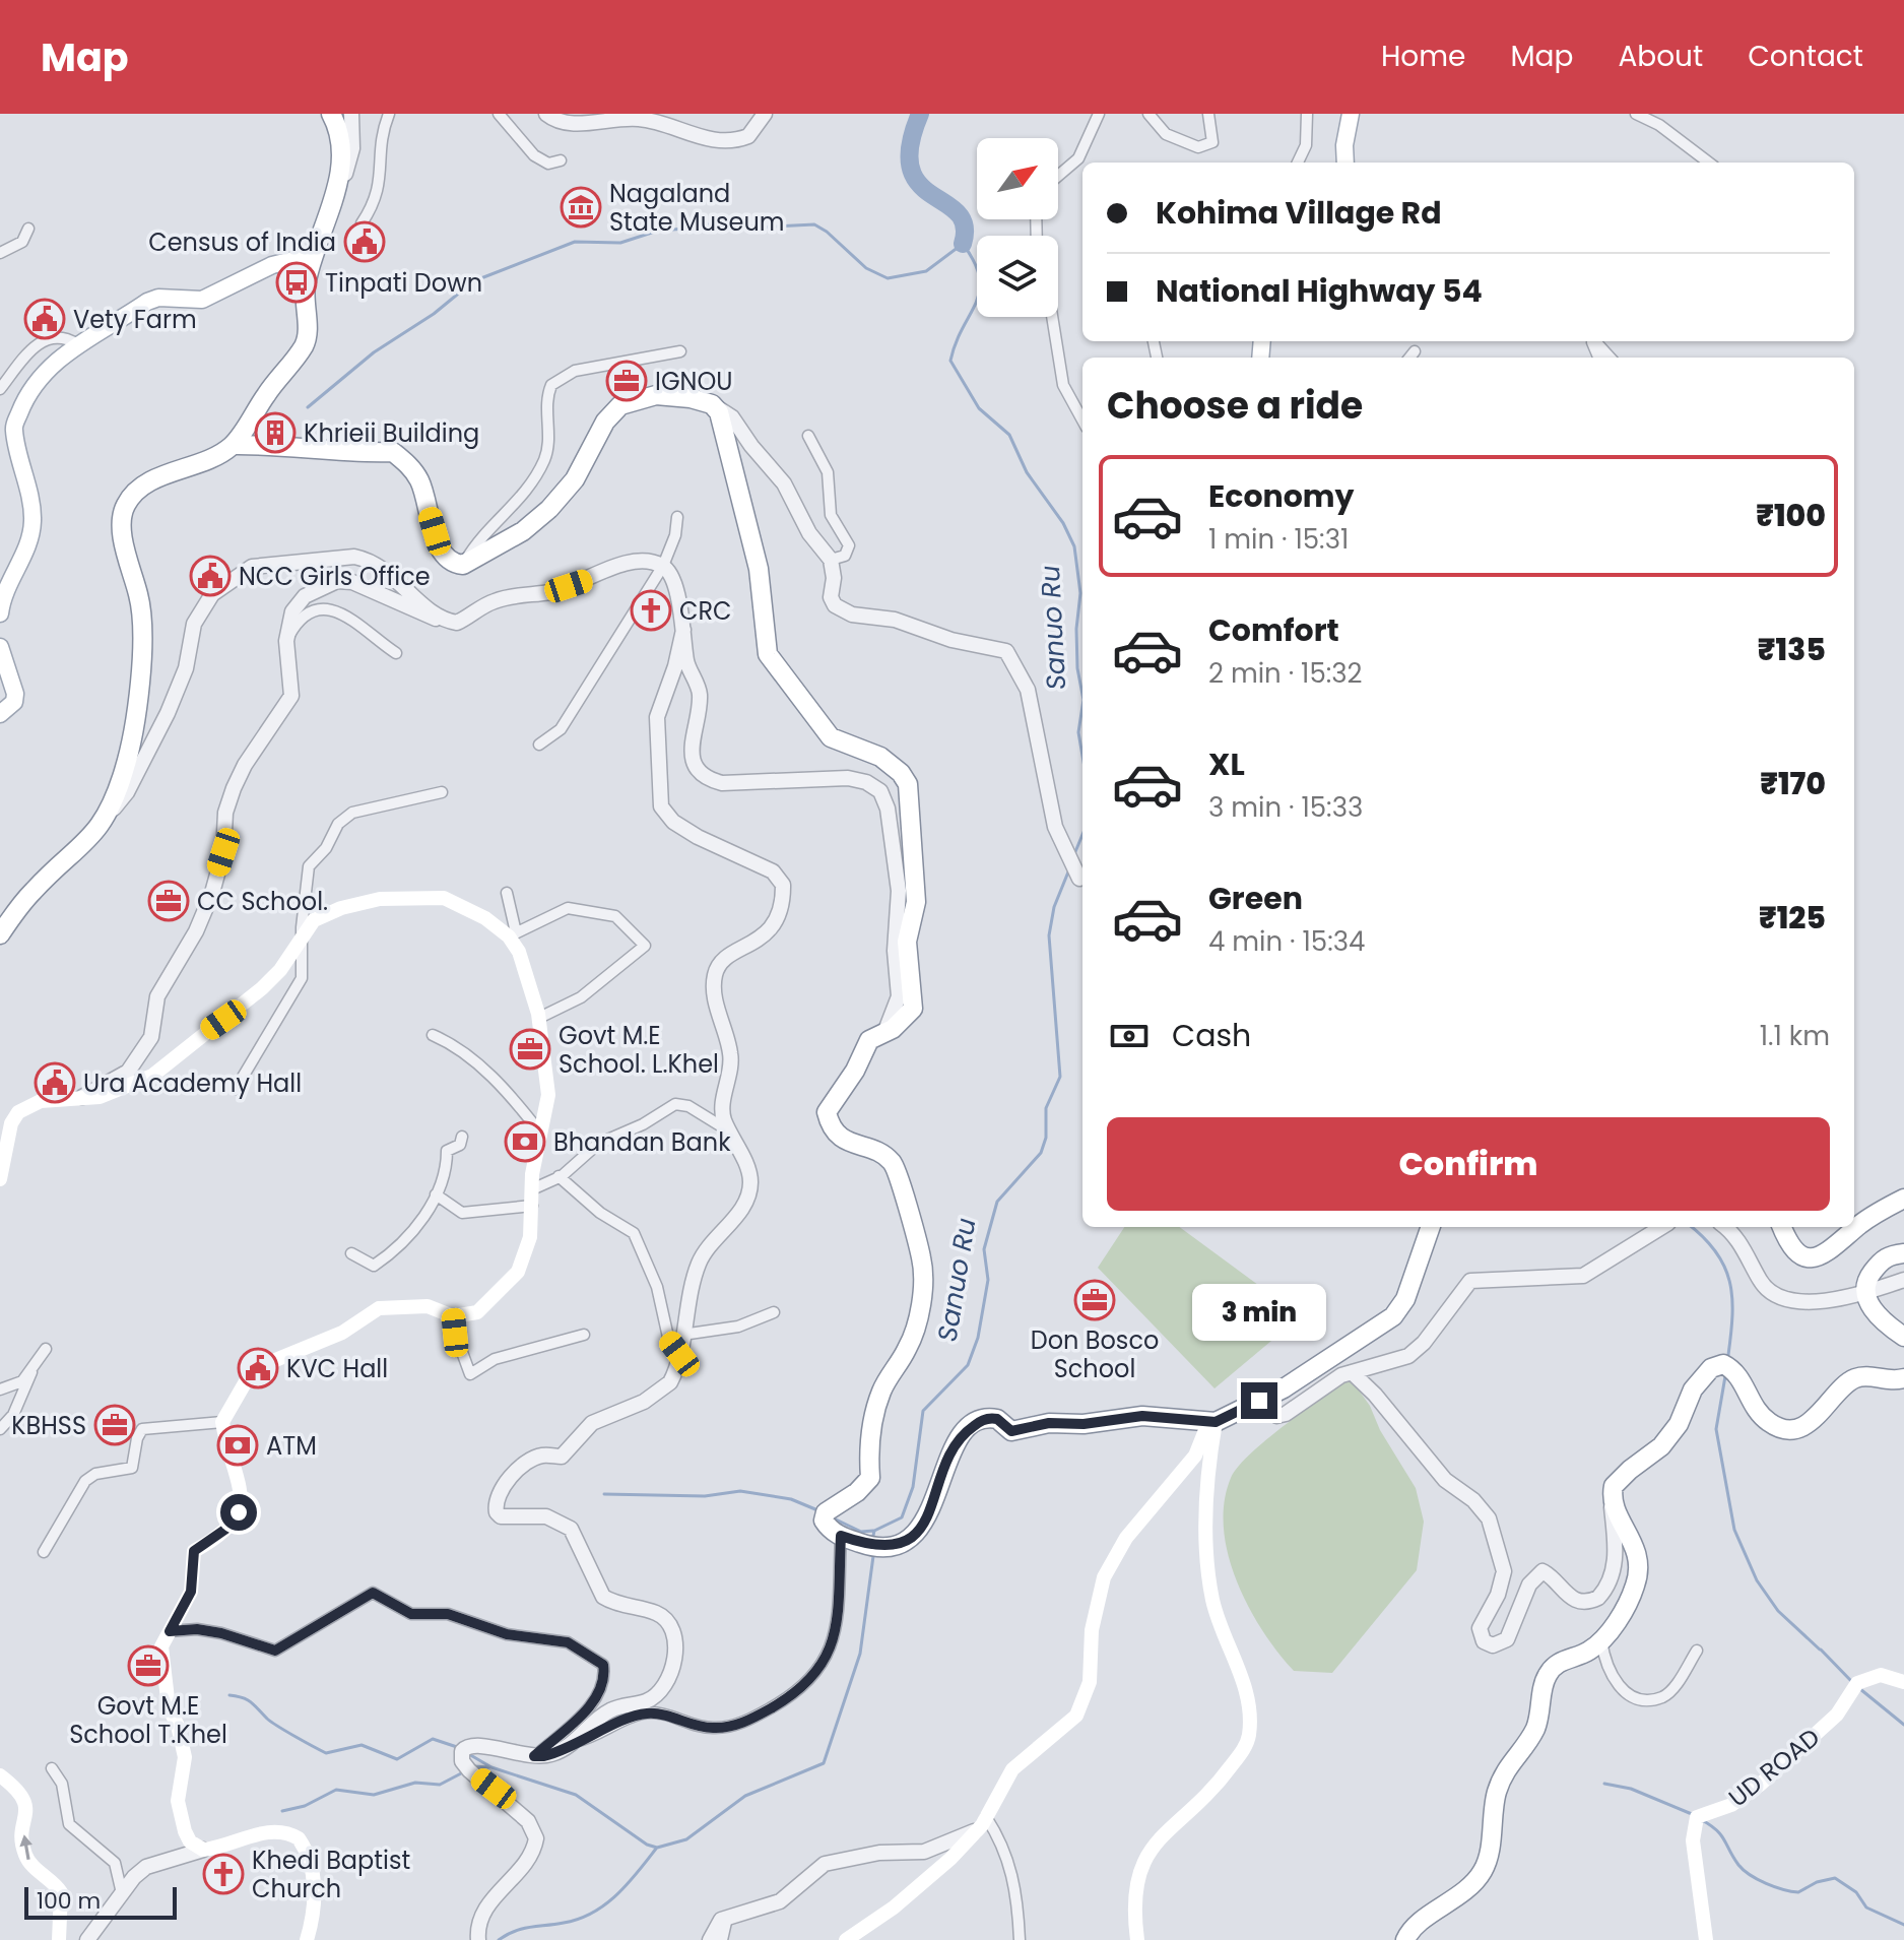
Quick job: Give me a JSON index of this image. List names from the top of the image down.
{
  "streets": {
    "main road": ["UD ROAD"]
  },
  "water": ["Sanuo Ru"],
  "places": {
    "museum": ["Nagaland State Museum"],
    "public building": [
      "Census of India",
      "Vety Farm",
      "NCC Girls Office",
      "Ura Academy Hall",
      "KVC Hall"
    ],
    "bus stop": ["Tinpati Down"],
    "office": [
      "IGNOU",
      "CC School.",
      "Govt M.E School. L.Khel",
      "Don Bosco School",
      "KBHSS",
      "Govt M.E School T.Khel"
    ],
    "building": ["Khrieii Building"],
    "church": ["CRC", "Khedi Baptist Church"],
    "bank": ["Bhandan Bank", "ATM"]
  },
  "scale_bar": "100 m",
  "north": "top right",
  "page": {
    "header": "Map",
    "nav": [
      "Home",
      "Map",
      "About",
      "Contact"
    ],
    "banner": ["Kohima Village Rd", "National Highway 54"],
    "heading": "Choose a ride",
    "list": [
      {
        "name": "Economy",
        "note": "1 min · 15:31",
        "value": "₹100"
      },
      {
        "name": "Comfort",
        "note": "2 min · 15:32",
        "value": "₹135"
      },
      {
        "name": "XL",
        "note": "3 min · 15:33",
        "value": "₹170"
      },
      {
        "name": "Green",
        "note": "4 min · 15:34",
        "value": "₹125"
      }
    ],
    "pay": ["Cash", "1.1 km"],
    "buttons": "Confirm",
    "bubble": "3 min",
    "scale": "100 m"
  }
}
